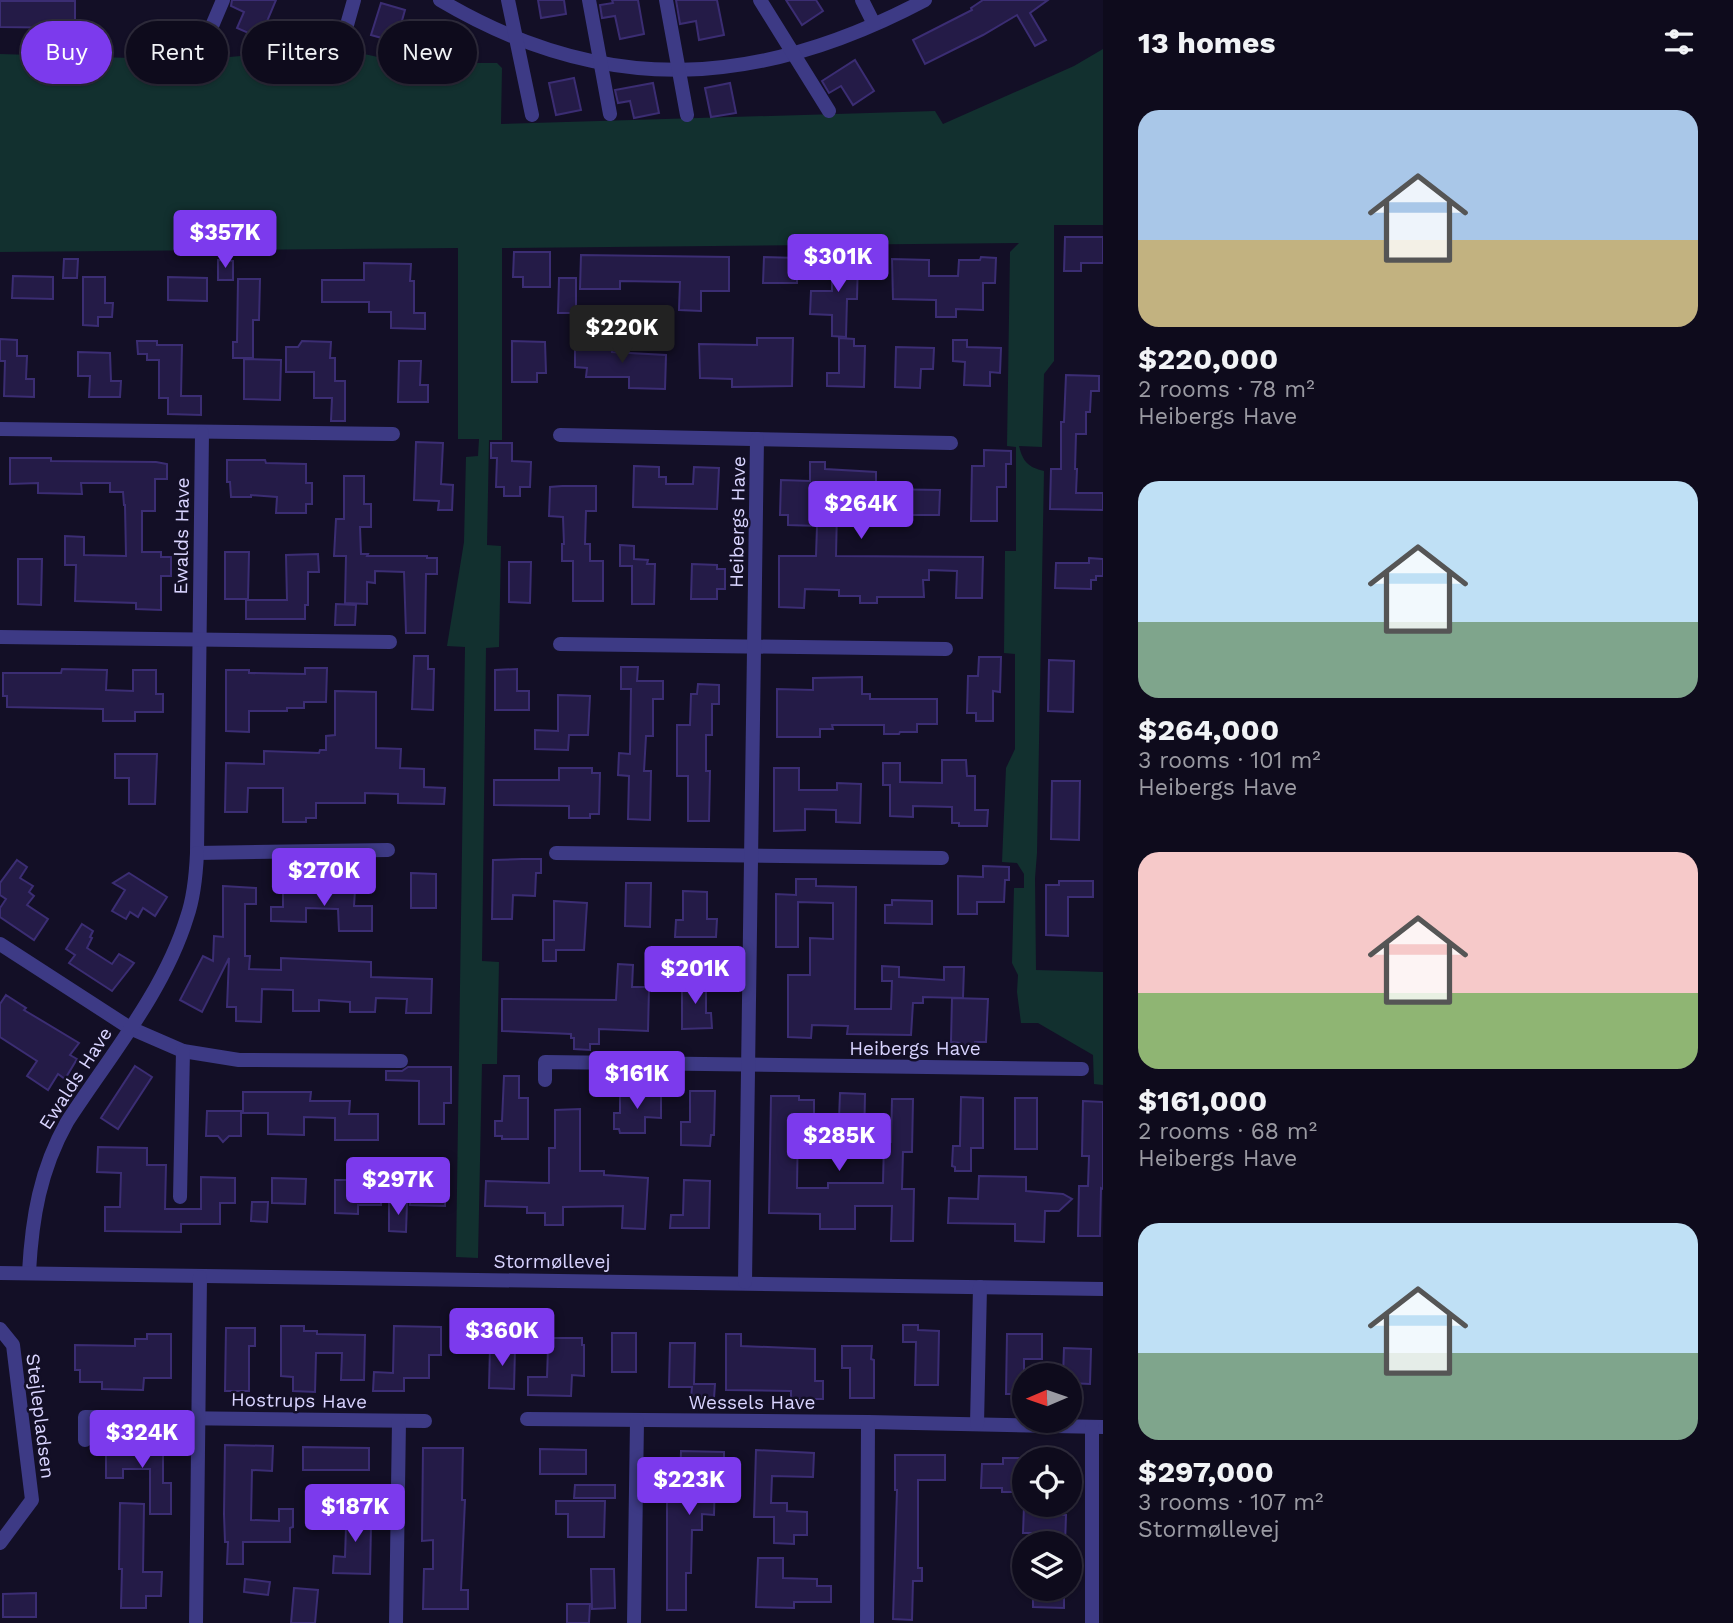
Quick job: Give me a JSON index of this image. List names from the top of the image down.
{
  "streets": {
    "street": [
      "Heibergs Have",
      "Ewalds Have",
      "Stormøllevej",
      "Hostrups Have",
      "Wessels Have",
      "Stejlepladsen"
    ]
  },
  "crossings": [
    ["Heibergs Have", "Stormøllevej"],
    ["Ewalds Have", "Stormøllevej"]
  ],
  "north": "left",
  "page": {
    "heading": "13 homes",
    "chip": [
      "Buy",
      "Rent",
      "Filters",
      "New"
    ],
    "list": [
      {
        "name": "$220,000",
        "note": "2 rooms · 78 m² · Heibergs Have"
      },
      {
        "name": "$264,000",
        "note": "3 rooms · 101 m² · Heibergs Have"
      },
      {
        "name": "$161,000",
        "note": "2 rooms · 68 m² · Heibergs Have"
      },
      {
        "name": "$297,000",
        "note": "3 rooms · 107 m² · Stormøllevej"
      }
    ],
    "price": [
      "$357K",
      "$301K",
      "$220K",
      "$264K",
      "$270K",
      "$201K",
      "$161K",
      "$285K",
      "$297K",
      "$360K",
      "$324K",
      "$223K",
      "$187K"
    ]
  }
}
